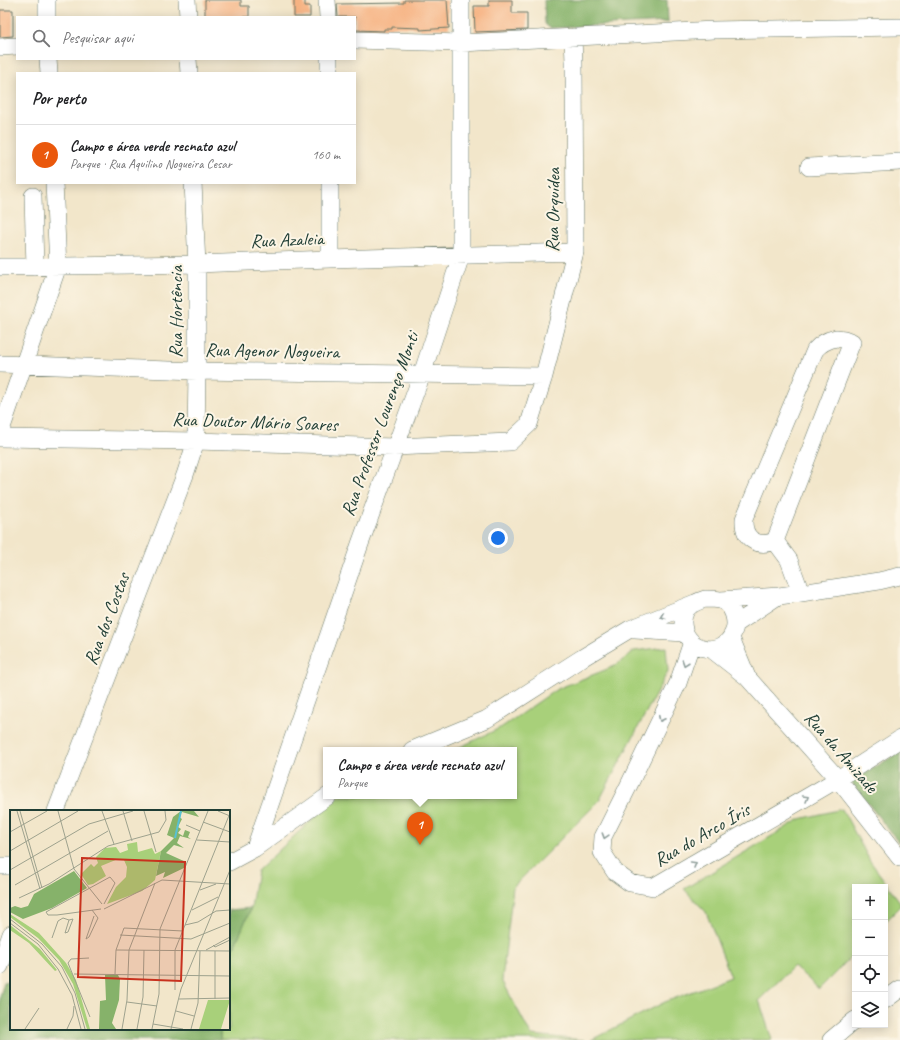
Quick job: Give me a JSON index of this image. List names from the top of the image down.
{
  "streets": {
    "street": [
      "Rua Orquídea",
      "Rua Azaleia",
      "Rua Hortência",
      "Rua Agenor Nogueira",
      "Rua Doutor Mário Soares",
      "Rua Professor Lourenço Monti",
      "Rua dos Costas",
      "Rua da Amizade",
      "Rua do Arco Íris"
    ]
  },
  "crossings": [
    ["Rua Orquídea", "Rua Azaleia"],
    ["Rua Orquídea", "Rua Agenor Nogueira"],
    ["Rua Orquídea", "Rua Doutor Mário Soares"],
    ["Rua Azaleia", "Rua Hortência"],
    ["Rua Azaleia", "Rua Professor Lourenço Monti"],
    ["Rua Hortência", "Rua Agenor Nogueira"],
    ["Rua Hortência", "Rua Doutor Mário Soares"],
    ["Rua Hortência", "Rua dos Costas"],
    ["Rua Agenor Nogueira", "Rua Professor Lourenço Monti"],
    ["Rua Doutor Mário Soares", "Rua Professor Lourenço Monti"],
    ["Rua Doutor Mário Soares", "Rua dos Costas"],
    ["Rua da Amizade", "Rua do Arco Íris"]
  ],
  "page": {
    "search": "Pesquisar aqui",
    "heading": "Por perto",
    "list": [
      {
        "mark": "1",
        "name": "Campo e área verde recnato azul",
        "note": "Parque · Rua Aquilino Nogueira Cesar",
        "value": "160 m"
      }
    ],
    "popup": ["Campo e área verde recnato azul", "Parque"],
    "pins": "1",
    "map_buttons": ["+", "−"]
  }
}
